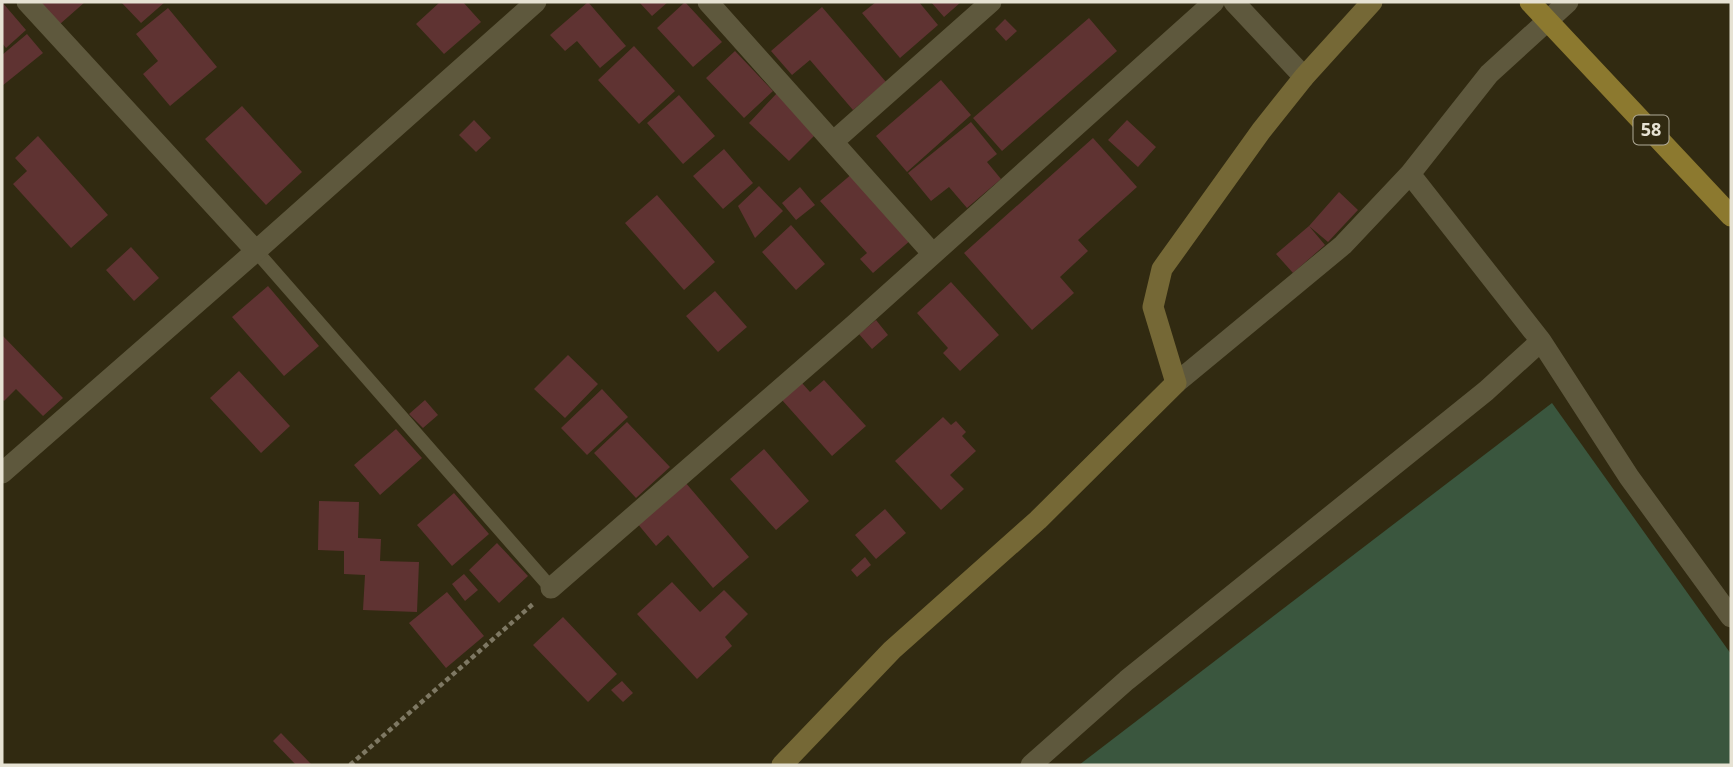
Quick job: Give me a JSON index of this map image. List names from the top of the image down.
{
  "streets": {
    "main road": ["58"]
  }
}
